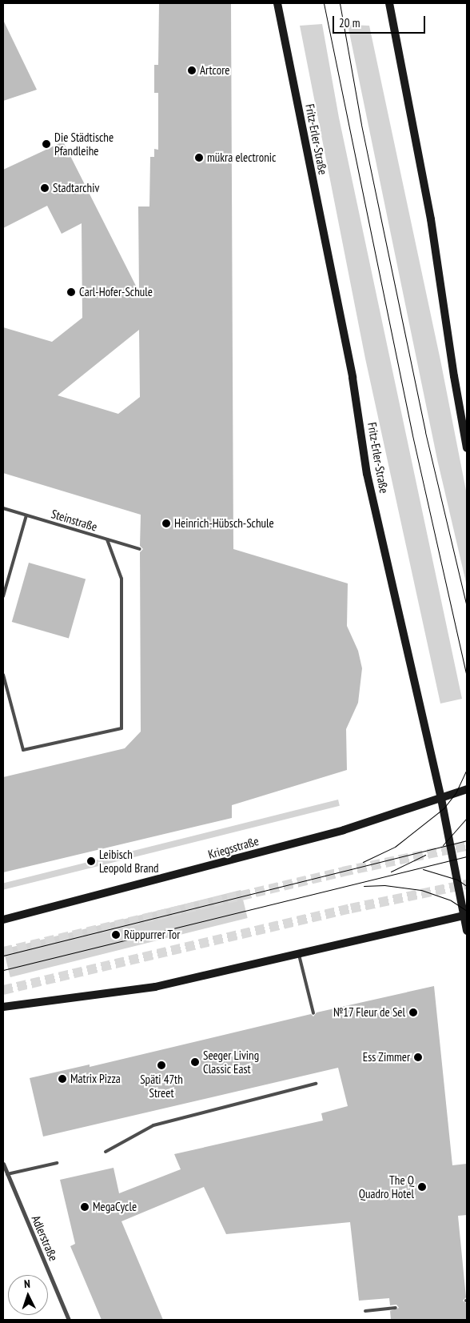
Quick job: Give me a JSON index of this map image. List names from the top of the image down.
{
  "streets": {
    "main road": ["Fritz-Erler-Straße", "Kriegsstraße"],
    "street": ["Adlerstraße"],
    "lane": ["Steinstraße"]
  },
  "crossings": [
    ["Fritz-Erler-Straße", "Kriegsstraße"]
  ],
  "places": [
    "Artcore",
    "Die Städtische Pfandleihe",
    "mükra electronic",
    "Stadtarchiv",
    "Carl-Hofer-Schule",
    "Heinrich-Hübsch-Schule",
    "Leibisch Leopold Brand",
    "Rüppurrer Tor",
    "№17 Fleur de Sel",
    "Ess Zimmer",
    "Seeger Living Classic East",
    "Späti 47th Street",
    "Matrix Pizza",
    "The Q Quadro Hotel",
    "MegaCycle"
  ],
  "scale_bar": "20 m",
  "north": "top"
}
